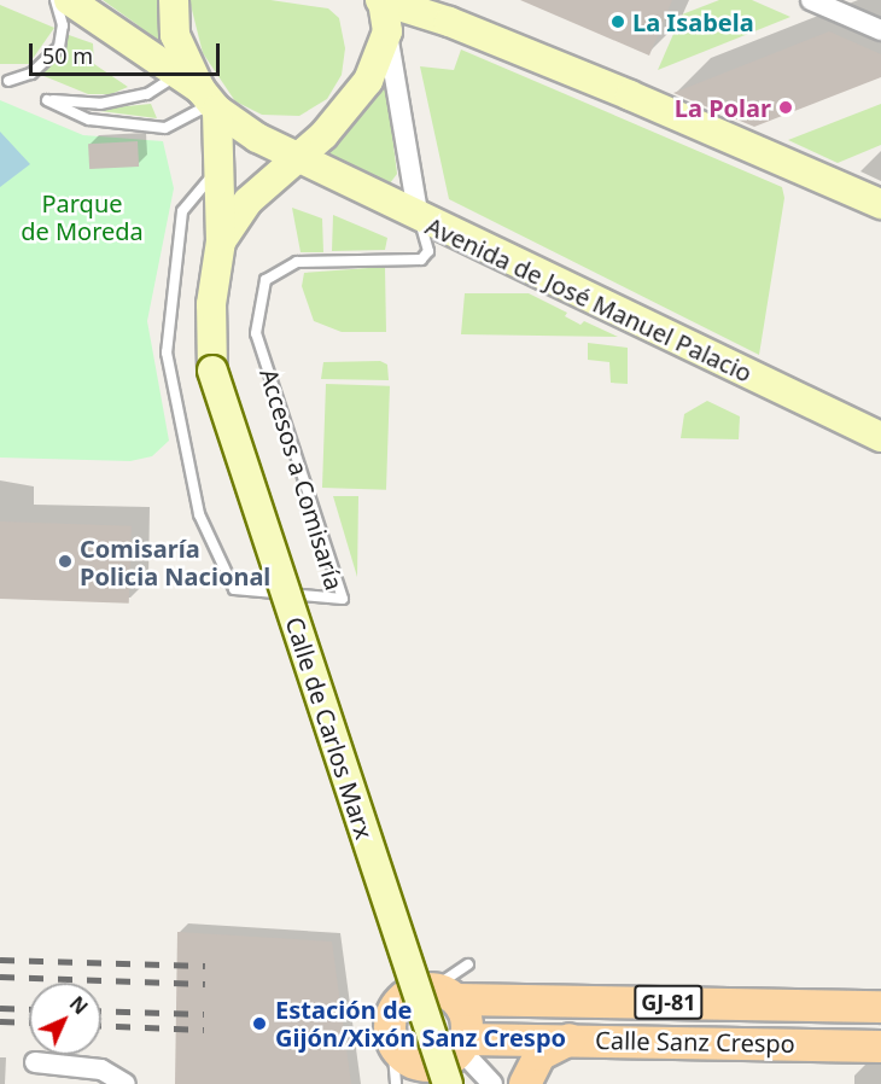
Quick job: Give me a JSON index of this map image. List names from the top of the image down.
{
  "streets": {
    "main road": [
      "Avenida de José Manuel Palacio",
      "Calle de Carlos Marx",
      "GJ-81",
      "Calle Sanz Crespo"
    ],
    "lane": ["Accesos a Comisaría"]
  },
  "crossings": [
    ["Avenida de José Manuel Palacio", "Accesos a Comisaría"],
    ["Avenida de José Manuel Palacio", "Calle de Carlos Marx"],
    ["Accesos a Comisaría", "Calle de Carlos Marx"],
    ["GJ-81", "Calle Sanz Crespo"]
  ],
  "parks": ["Parque de Moreda"],
  "places": [
    "La Isabela",
    "La Polar",
    "Comisaría Policia Nacional",
    "Estación de Gijón/Xixón Sanz Crespo"
  ],
  "scale_bar": "50 m",
  "north": "top right"
}
